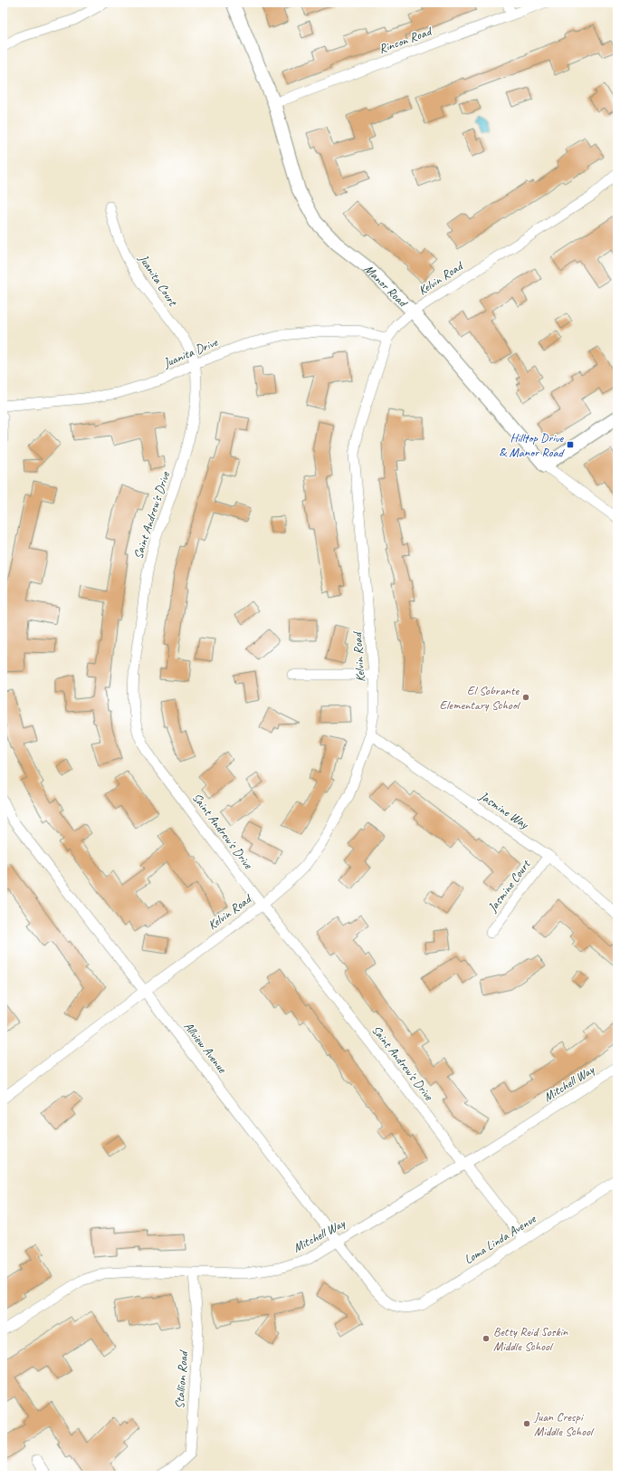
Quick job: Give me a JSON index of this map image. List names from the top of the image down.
{
  "streets": {
    "street": [
      "Rincon Road",
      "Kelvin Road",
      "Juanita Court",
      "Manor Road",
      "Juanita Drive",
      "Saint Andrew's Drive",
      "Jasmine Way",
      "Jasmine Court",
      "Allview Avenue",
      "Mitchell Way",
      "Loma Linda Avenue",
      "Stallion Road"
    ]
  },
  "crossings": [
    ["Rincon Road", "Manor Road"],
    ["Kelvin Road", "Manor Road"],
    ["Kelvin Road", "Juanita Drive"],
    ["Kelvin Road", "Saint Andrew's Drive"],
    ["Kelvin Road", "Jasmine Way"],
    ["Kelvin Road", "Allview Avenue"],
    ["Juanita Court", "Juanita Drive"],
    ["Juanita Court", "Saint Andrew's Drive"],
    ["Juanita Drive", "Saint Andrew's Drive"],
    ["Saint Andrew's Drive", "Mitchell Way"],
    ["Saint Andrew's Drive", "Loma Linda Avenue"],
    ["Jasmine Way", "Jasmine Court"],
    ["Allview Avenue", "Mitchell Way"],
    ["Allview Avenue", "Loma Linda Avenue"],
    ["Mitchell Way", "Stallion Road"]
  ],
  "places": {
    "transit": ["Hilltop Drive & Manor Road"],
    "other": ["El Sobrante Elementary School", "Betty Reid Soskin Middle School", "Juan Crespi Middle School"]
  }
}
